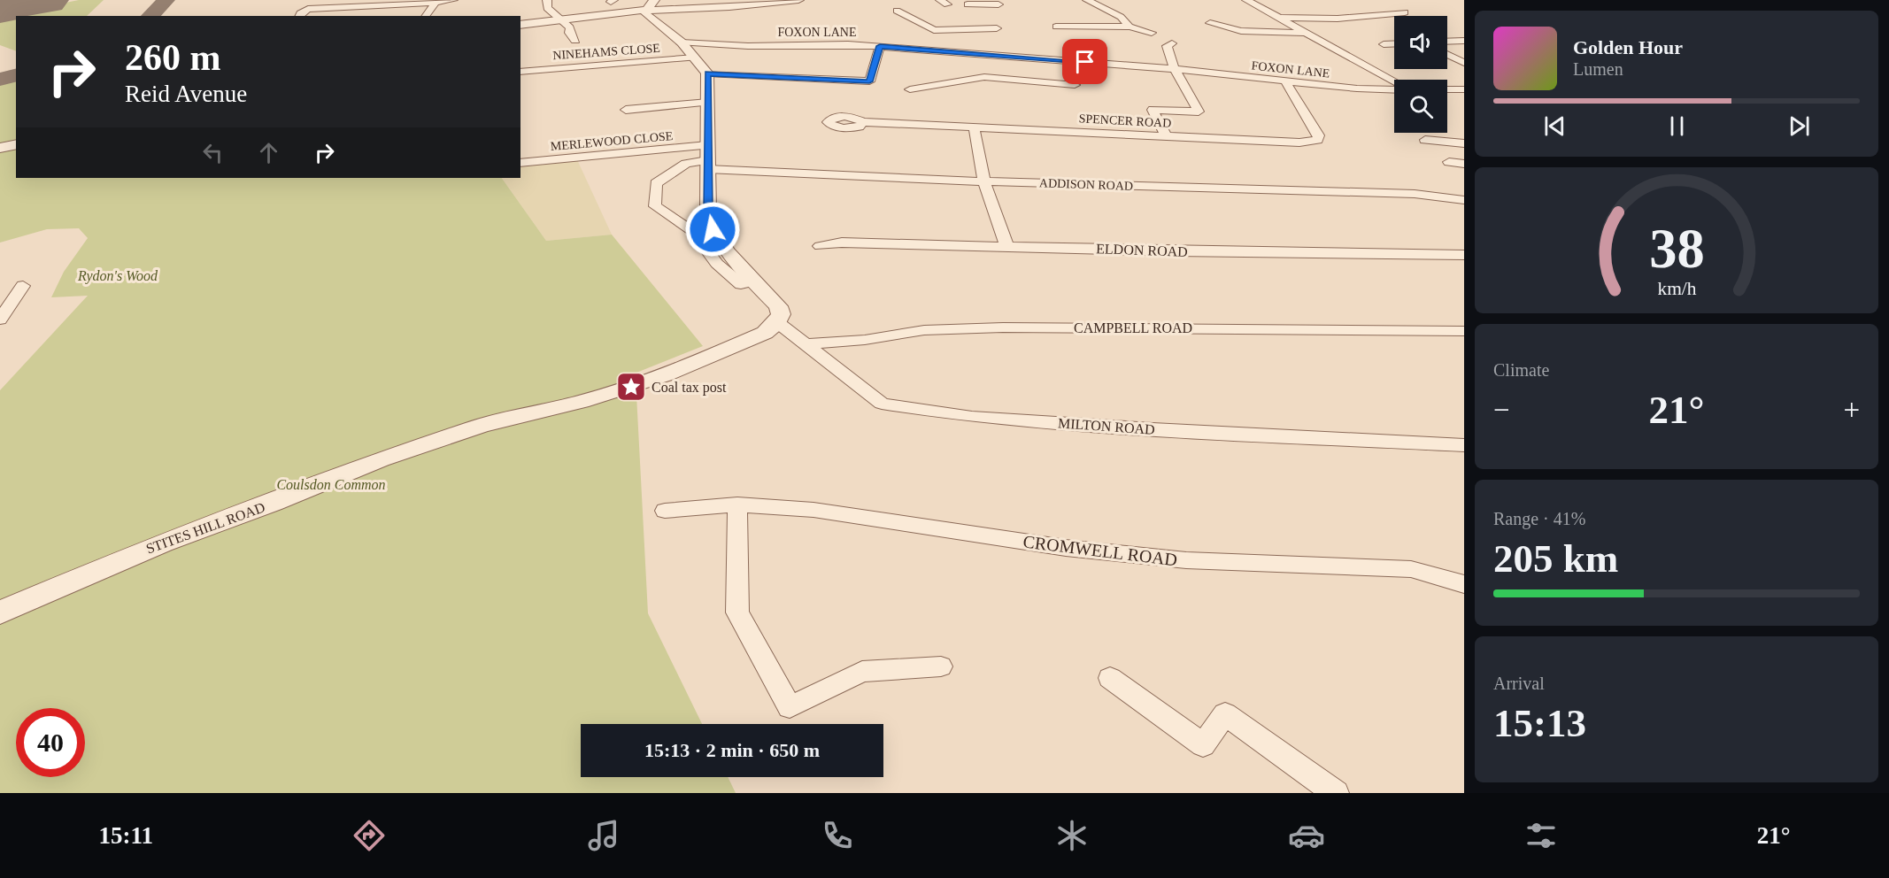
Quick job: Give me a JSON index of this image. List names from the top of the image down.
{
  "streets": {
    "street": [
      "FOXON LANE",
      "NINEHAMS CLOSE",
      "SPENCER ROAD",
      "MERLEWOOD CLOSE",
      "ADDISON ROAD",
      "ELDON ROAD",
      "CAMPBELL ROAD",
      "MILTON ROAD",
      "STITES HILL ROAD",
      "CROMWELL ROAD"
    ]
  },
  "crossings": [
    ["FOXON LANE", "SPENCER ROAD"],
    ["CAMPBELL ROAD", "MILTON ROAD"],
    ["MILTON ROAD", "STITES HILL ROAD"]
  ],
  "parks": ["Rydon's Wood", "Coulsdon Common"],
  "places": {
    "place": ["Coal tax post"]
  },
  "page": {
    "turn": ["260 m", "Reid Avenue"],
    "song": ["Golden Hour", "Lumen"],
    "tile": [
      "Climate",
      ["Range · 41%", "205 km"],
      ["Arrival", "15:13"]
    ],
    "heat": ["−", "21°", "+"],
    "limit": "40",
    "trip": "15:13 · 2 min · 650 m",
    "tabs": ["15:11", "21°"],
    "gauge": ["38", "km/h"]
  }
}
